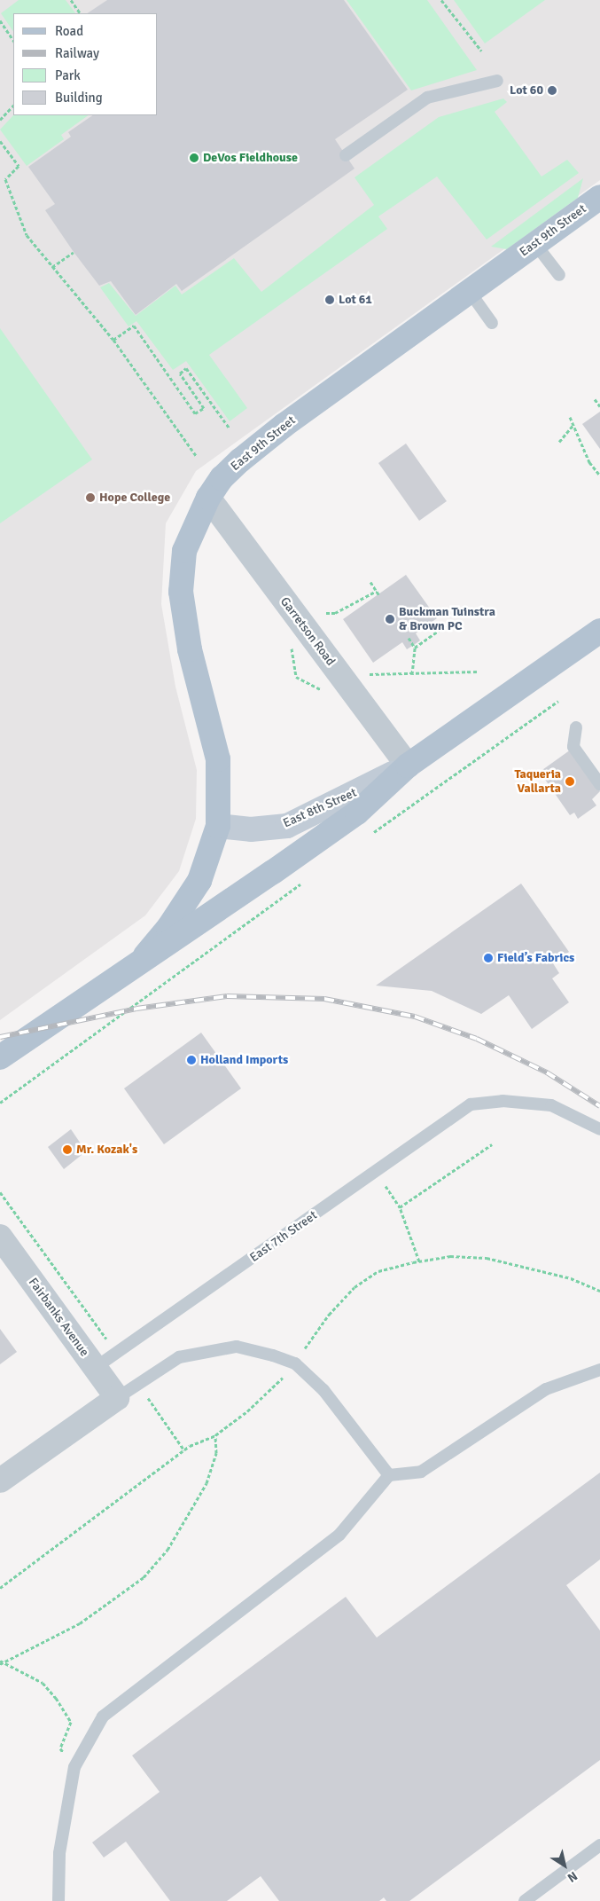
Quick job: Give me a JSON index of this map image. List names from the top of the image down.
{
  "streets": {
    "main road": ["East 9th Street", "East 8th Street"],
    "street": ["Garretson Road", "Fairbanks Avenue"],
    "lane": ["East 7th Street"]
  },
  "crossings": [
    ["East 9th Street", "Garretson Road"],
    ["East 9th Street", "East 8th Street"],
    ["Garretson Road", "East 8th Street"],
    ["East 7th Street", "Fairbanks Avenue"]
  ],
  "places": [
    "Lot 60",
    "DeVos Fieldhouse",
    "Lot 61",
    "Hope College",
    "Buckman Tuinstra & Brown PC",
    "Taqueria Vallarta",
    "Field’s Fabrics",
    "Holland Imports",
    "Mr. Kozak's"
  ],
  "legend": [
    "Road",
    "Railway",
    "Park",
    "Building"
  ],
  "north": "bottom right"
}
